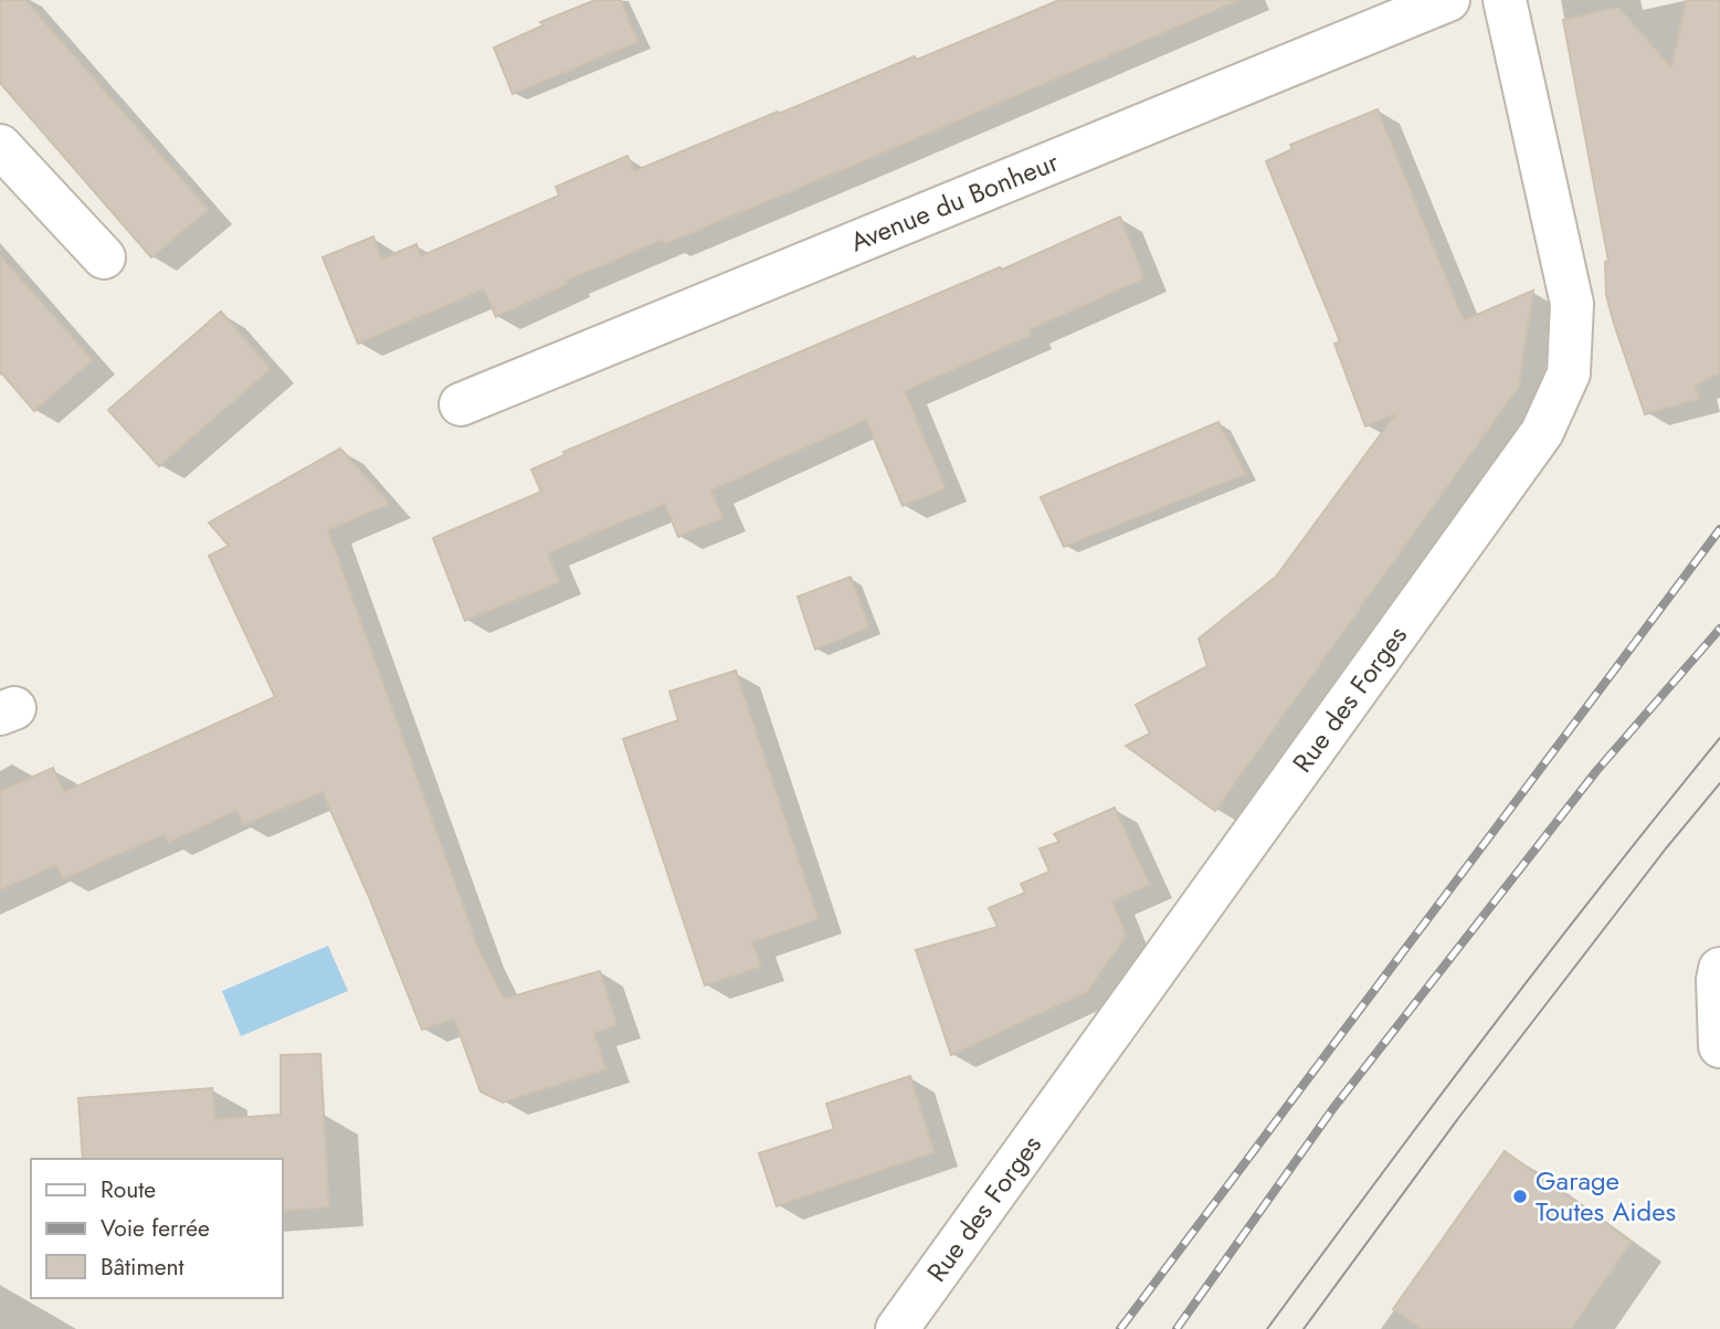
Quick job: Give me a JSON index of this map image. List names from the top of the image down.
{
  "streets": {
    "street": ["Avenue du Bonheur", "Rue des Forges"]
  },
  "places": ["Garage Toutes Aides"],
  "legend": ["Route", "Voie ferrée", "Bâtiment"]
}
